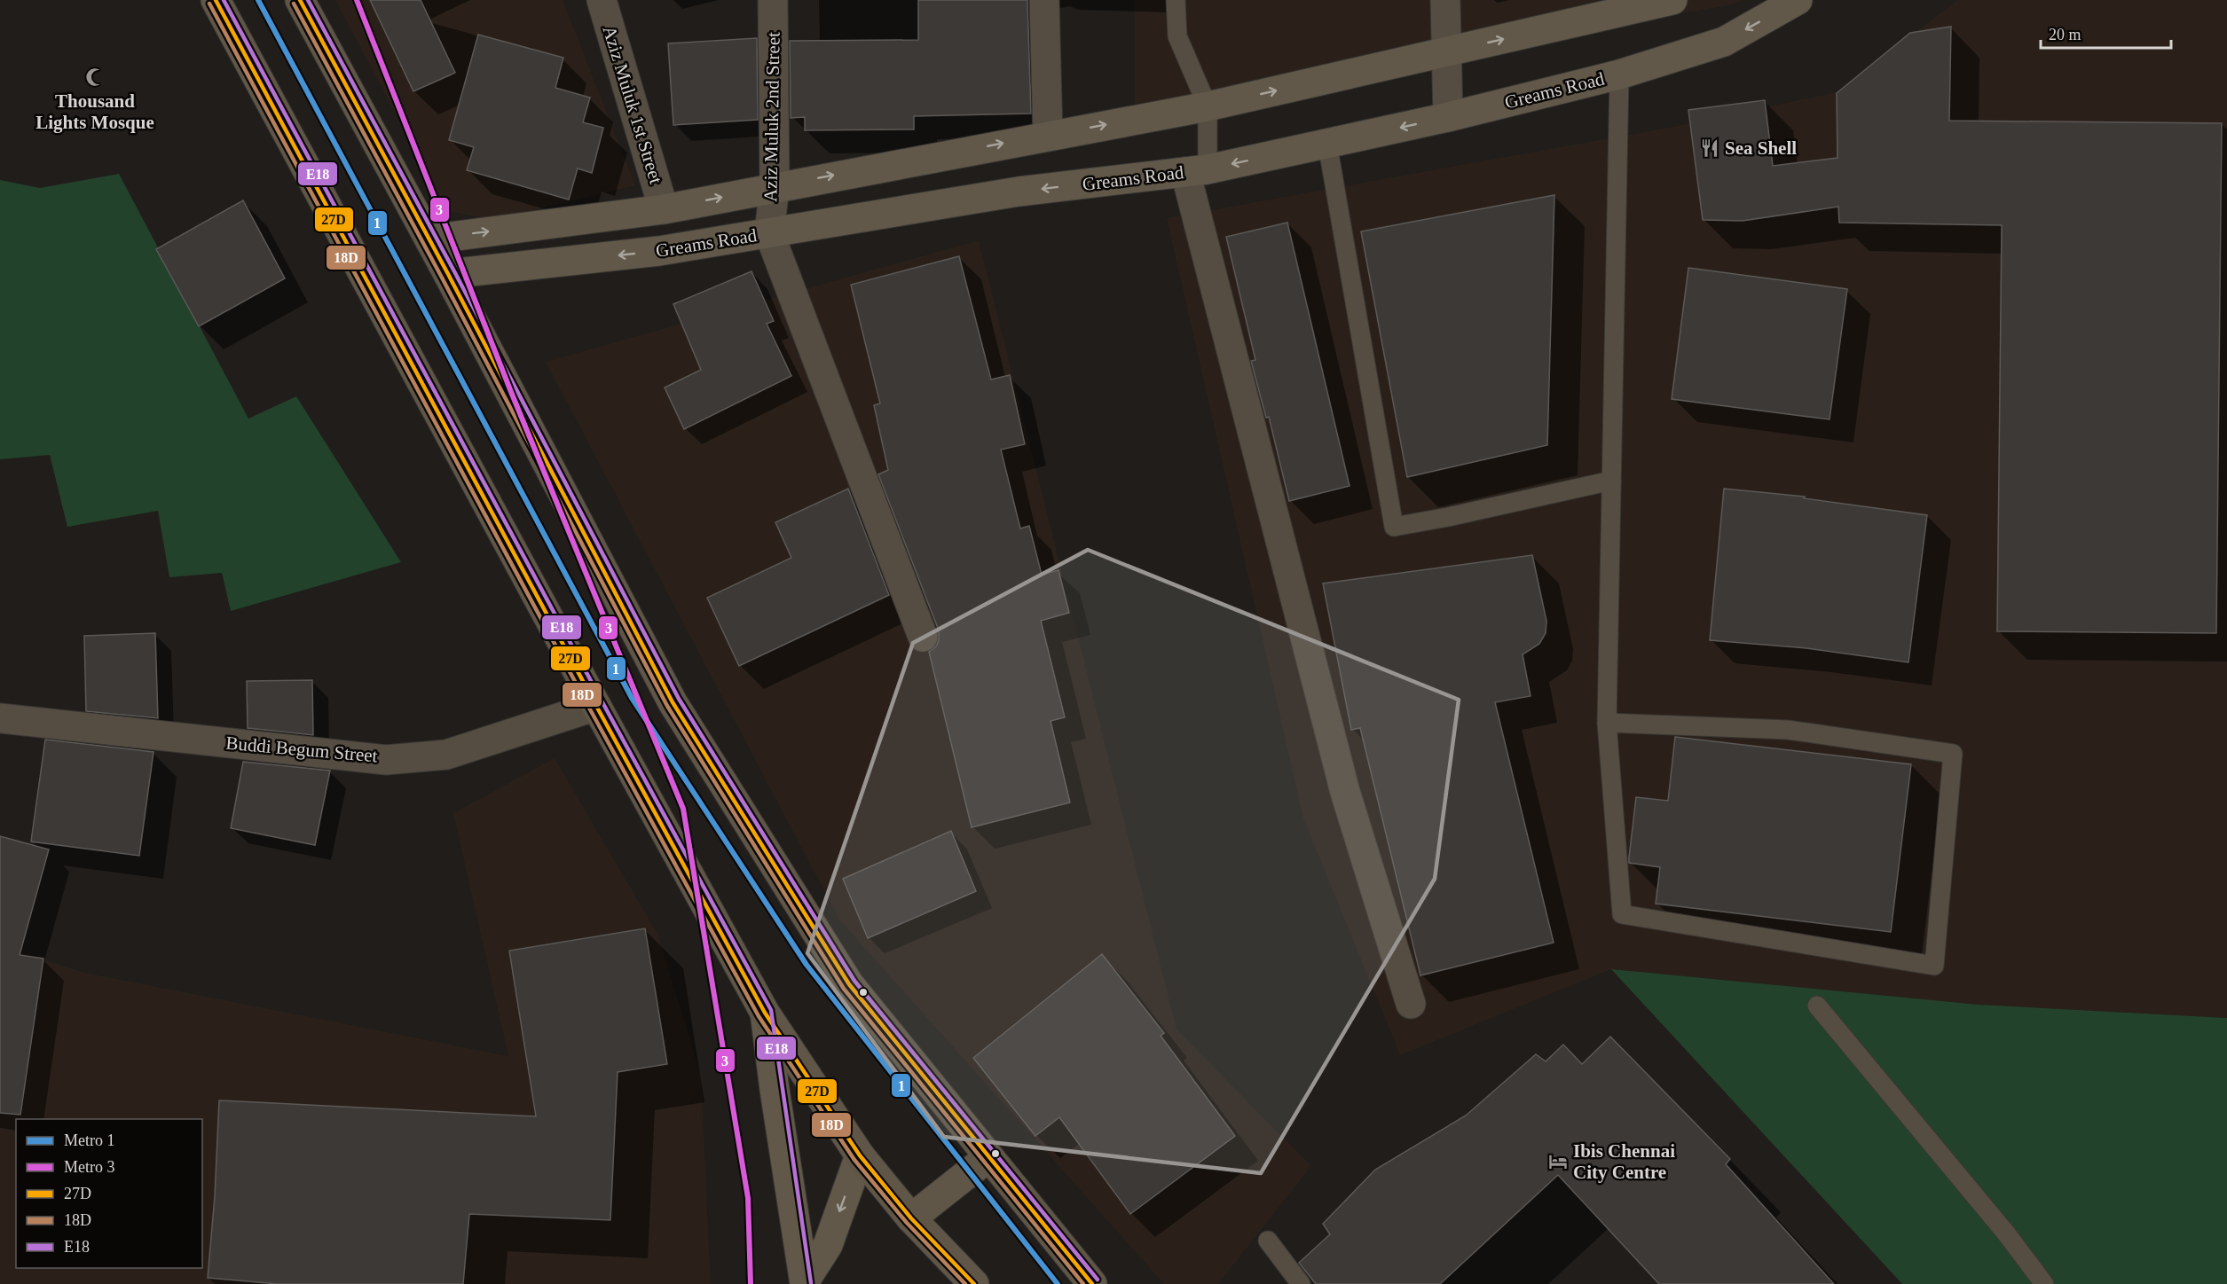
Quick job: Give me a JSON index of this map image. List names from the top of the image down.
{
  "streets": {
    "street": [
      "Greams Road",
      "Aziz Muluk 1st Street",
      "Aziz Muluk 2nd Street",
      "Buddi Begum Street"
    ]
  },
  "crossings": [
    ["Greams Road", "Aziz Muluk 2nd Street"]
  ],
  "places": {
    "mosque": ["Thousand Lights Mosque"],
    "restaurant": ["Sea Shell"],
    "hotel": ["Ibis Chennai City Centre"]
  },
  "lines": [
    "metro line 1",
    "metro line 3",
    "transit line 27D",
    "transit line E18",
    "transit line 18D"
  ],
  "legend": [
    "Metro 1",
    "Metro 3",
    "27D",
    "18D",
    "E18"
  ],
  "scale_bar": "20 m"
}
